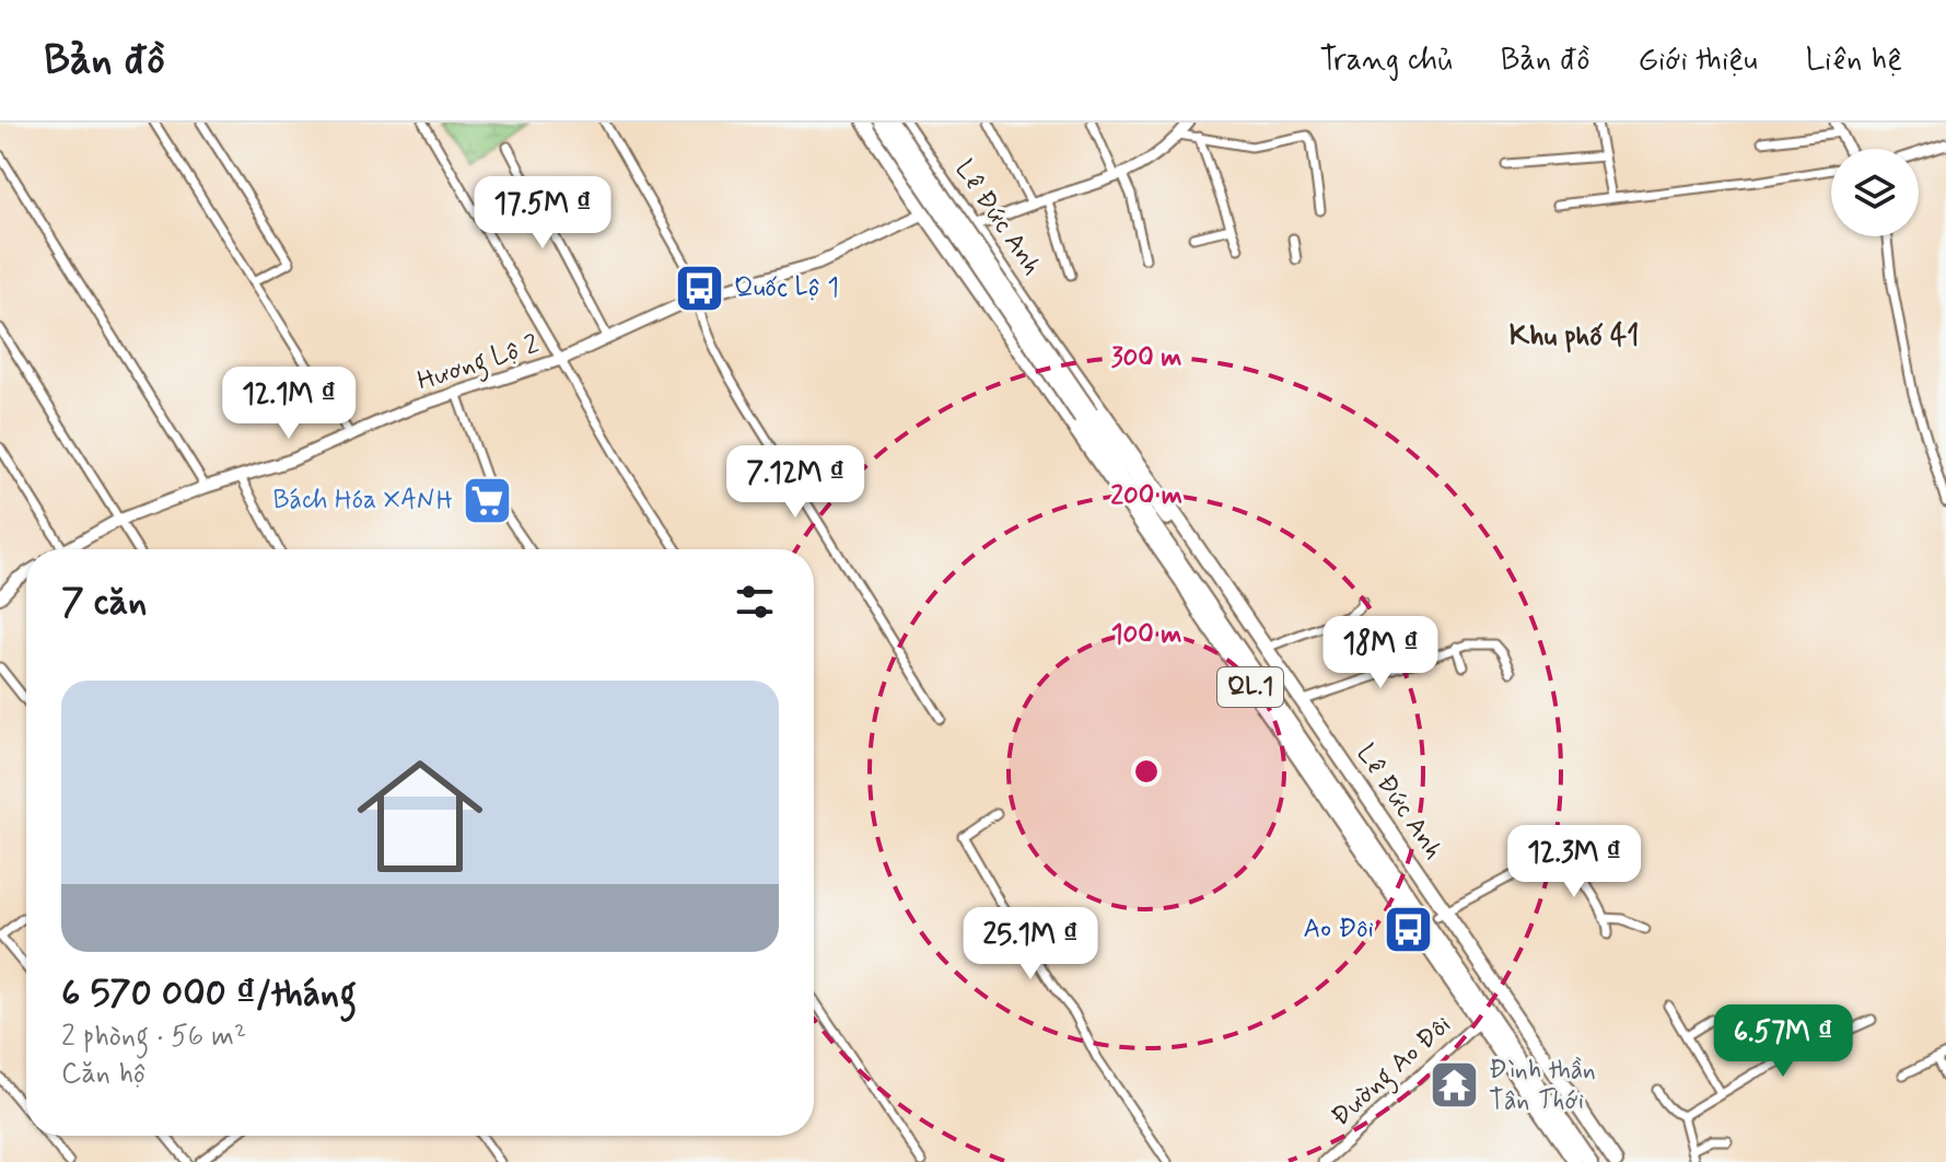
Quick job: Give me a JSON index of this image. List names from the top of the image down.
{
  "streets": {
    "highway": ["Lê Đức Anh", "QL.1"],
    "main road": ["Hương Lộ 2"],
    "street": ["Đường Ao Đôi"]
  },
  "crossings": [
    ["Lê Đức Anh", "Hương Lộ 2"],
    ["Lê Đức Anh", "QL.1"],
    ["Lê Đức Anh", "Đường Ao Đôi"]
  ],
  "districts": ["Khu phố 41"],
  "places": {
    "bus stop": ["Quốc Lộ 1", "Ao Đôi"],
    "supermarket": ["Bách Hóa XANH"],
    "temple": ["Đình thần Tân Thới"]
  },
  "page": {
    "header": "Bản đồ",
    "nav": [
      "Trang chủ",
      "Bản đồ",
      "Giới thiệu",
      "Liên hệ"
    ],
    "price": [
      "17.5M ₫",
      "12.1M ₫",
      "7.12M ₫",
      "18M ₫",
      "12.3M ₫",
      "25.1M ₫",
      "6.57M ₫"
    ],
    "heading": "7 căn",
    "list": [
      {
        "name": "6 570 000 ₫/tháng",
        "note": "2 phòng · 56 m² · Căn hộ"
      }
    ]
  },
  "rings": ["300 m", "200 m", "100 m"]
}
